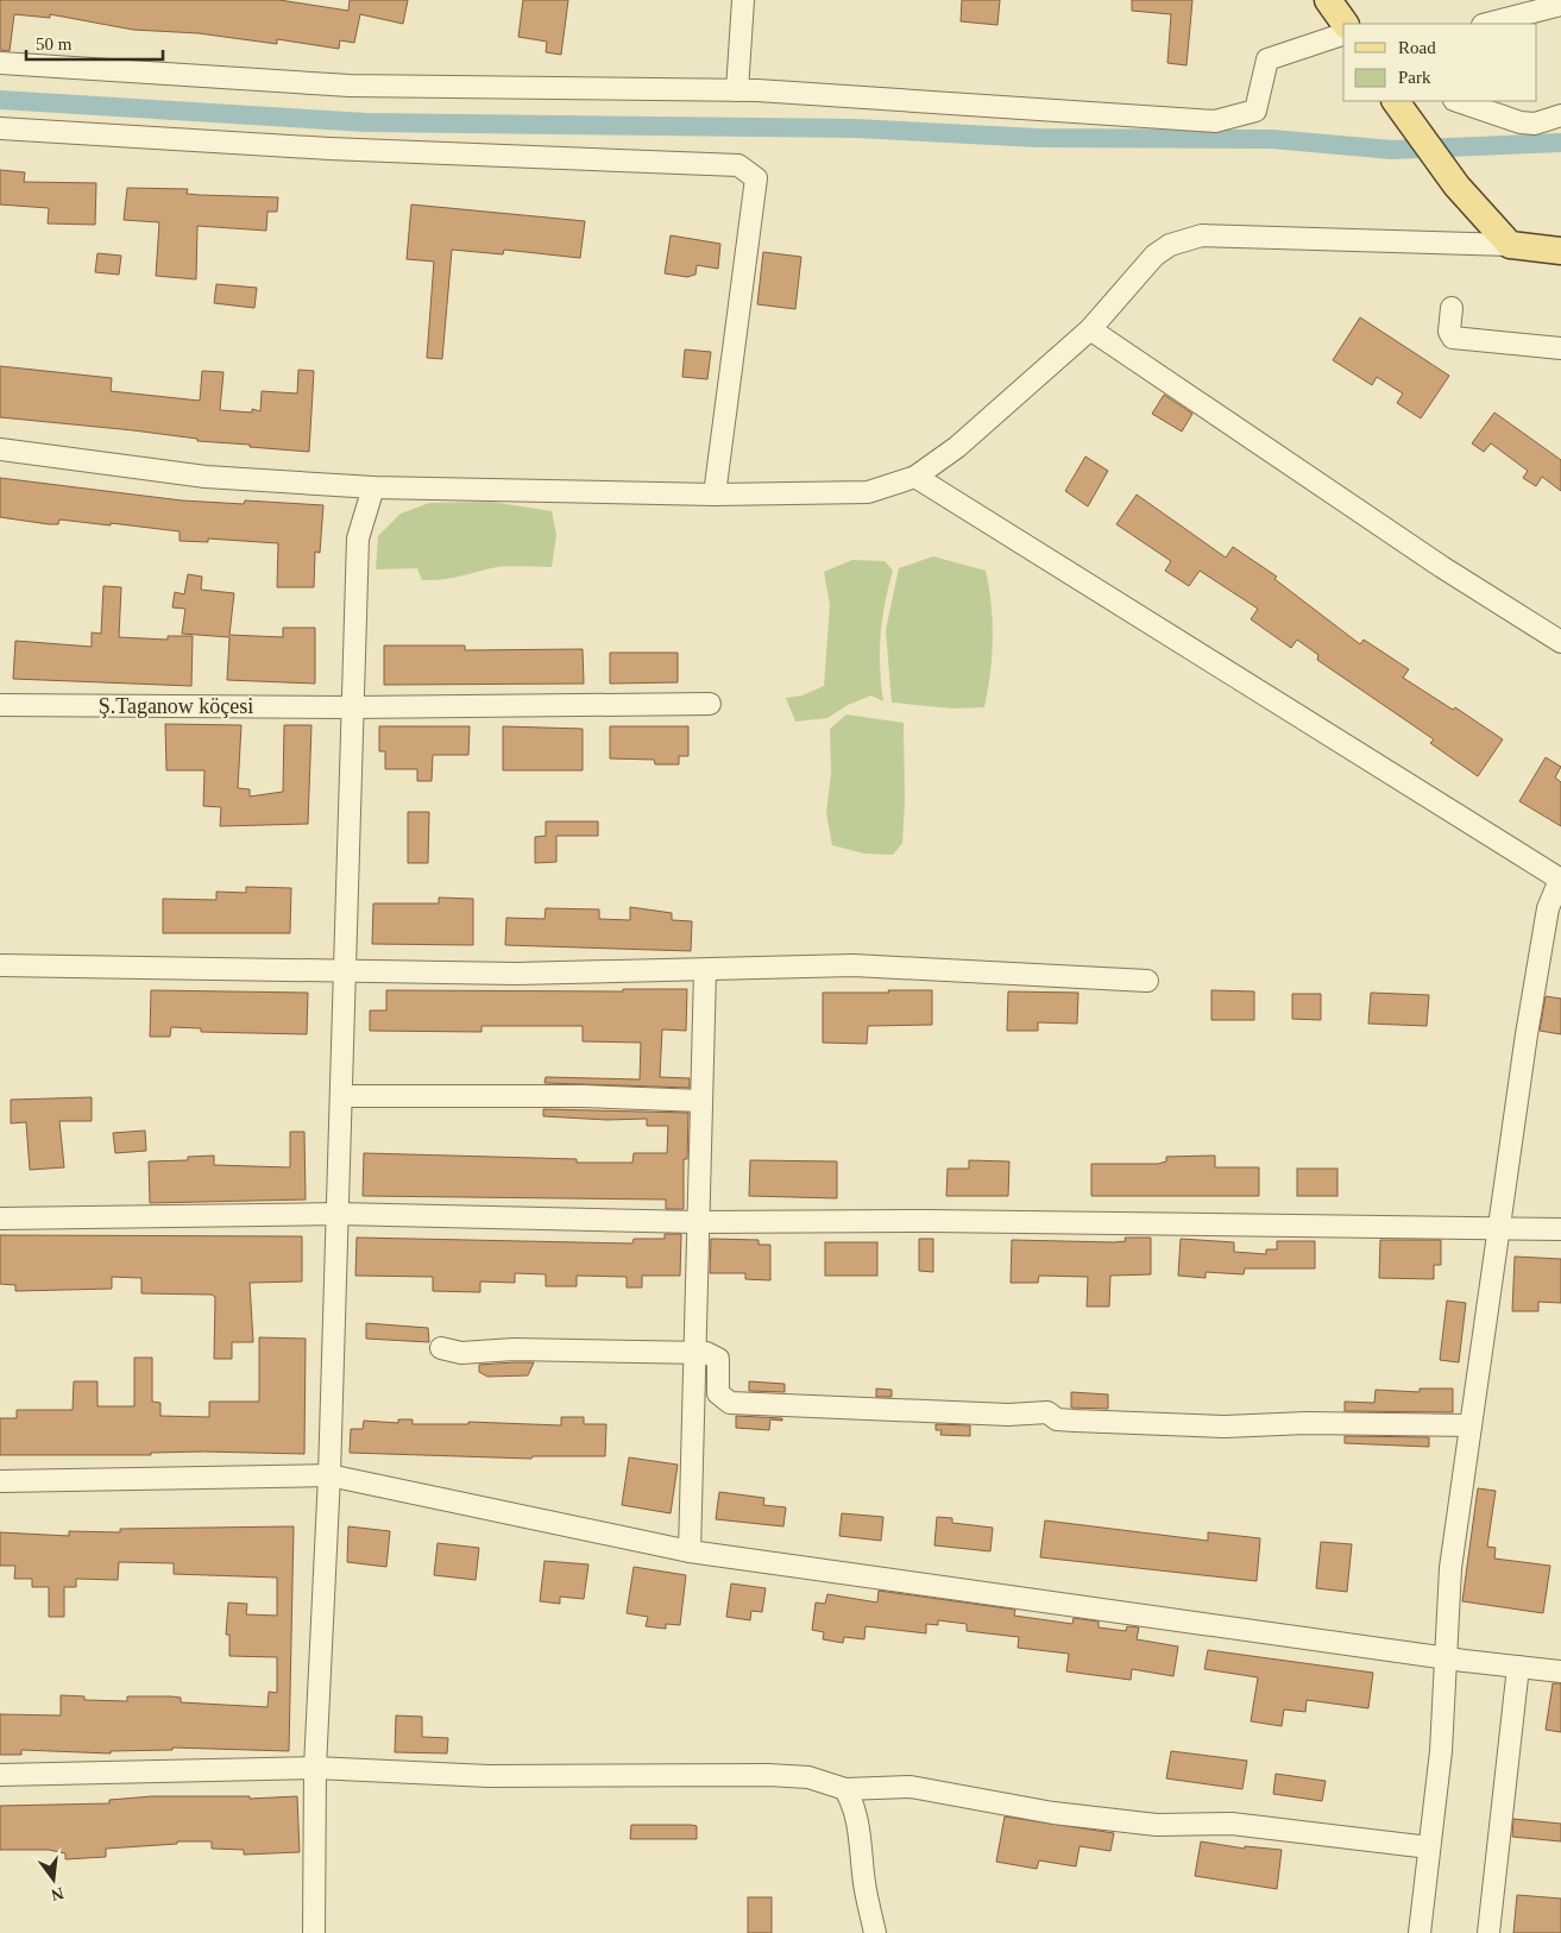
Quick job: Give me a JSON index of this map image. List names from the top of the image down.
{
  "streets": {
    "street": ["Ş.Taganow köçesi"]
  },
  "legend": ["Road", "Park"],
  "scale_bar": "50 m",
  "north": "bottom"
}
